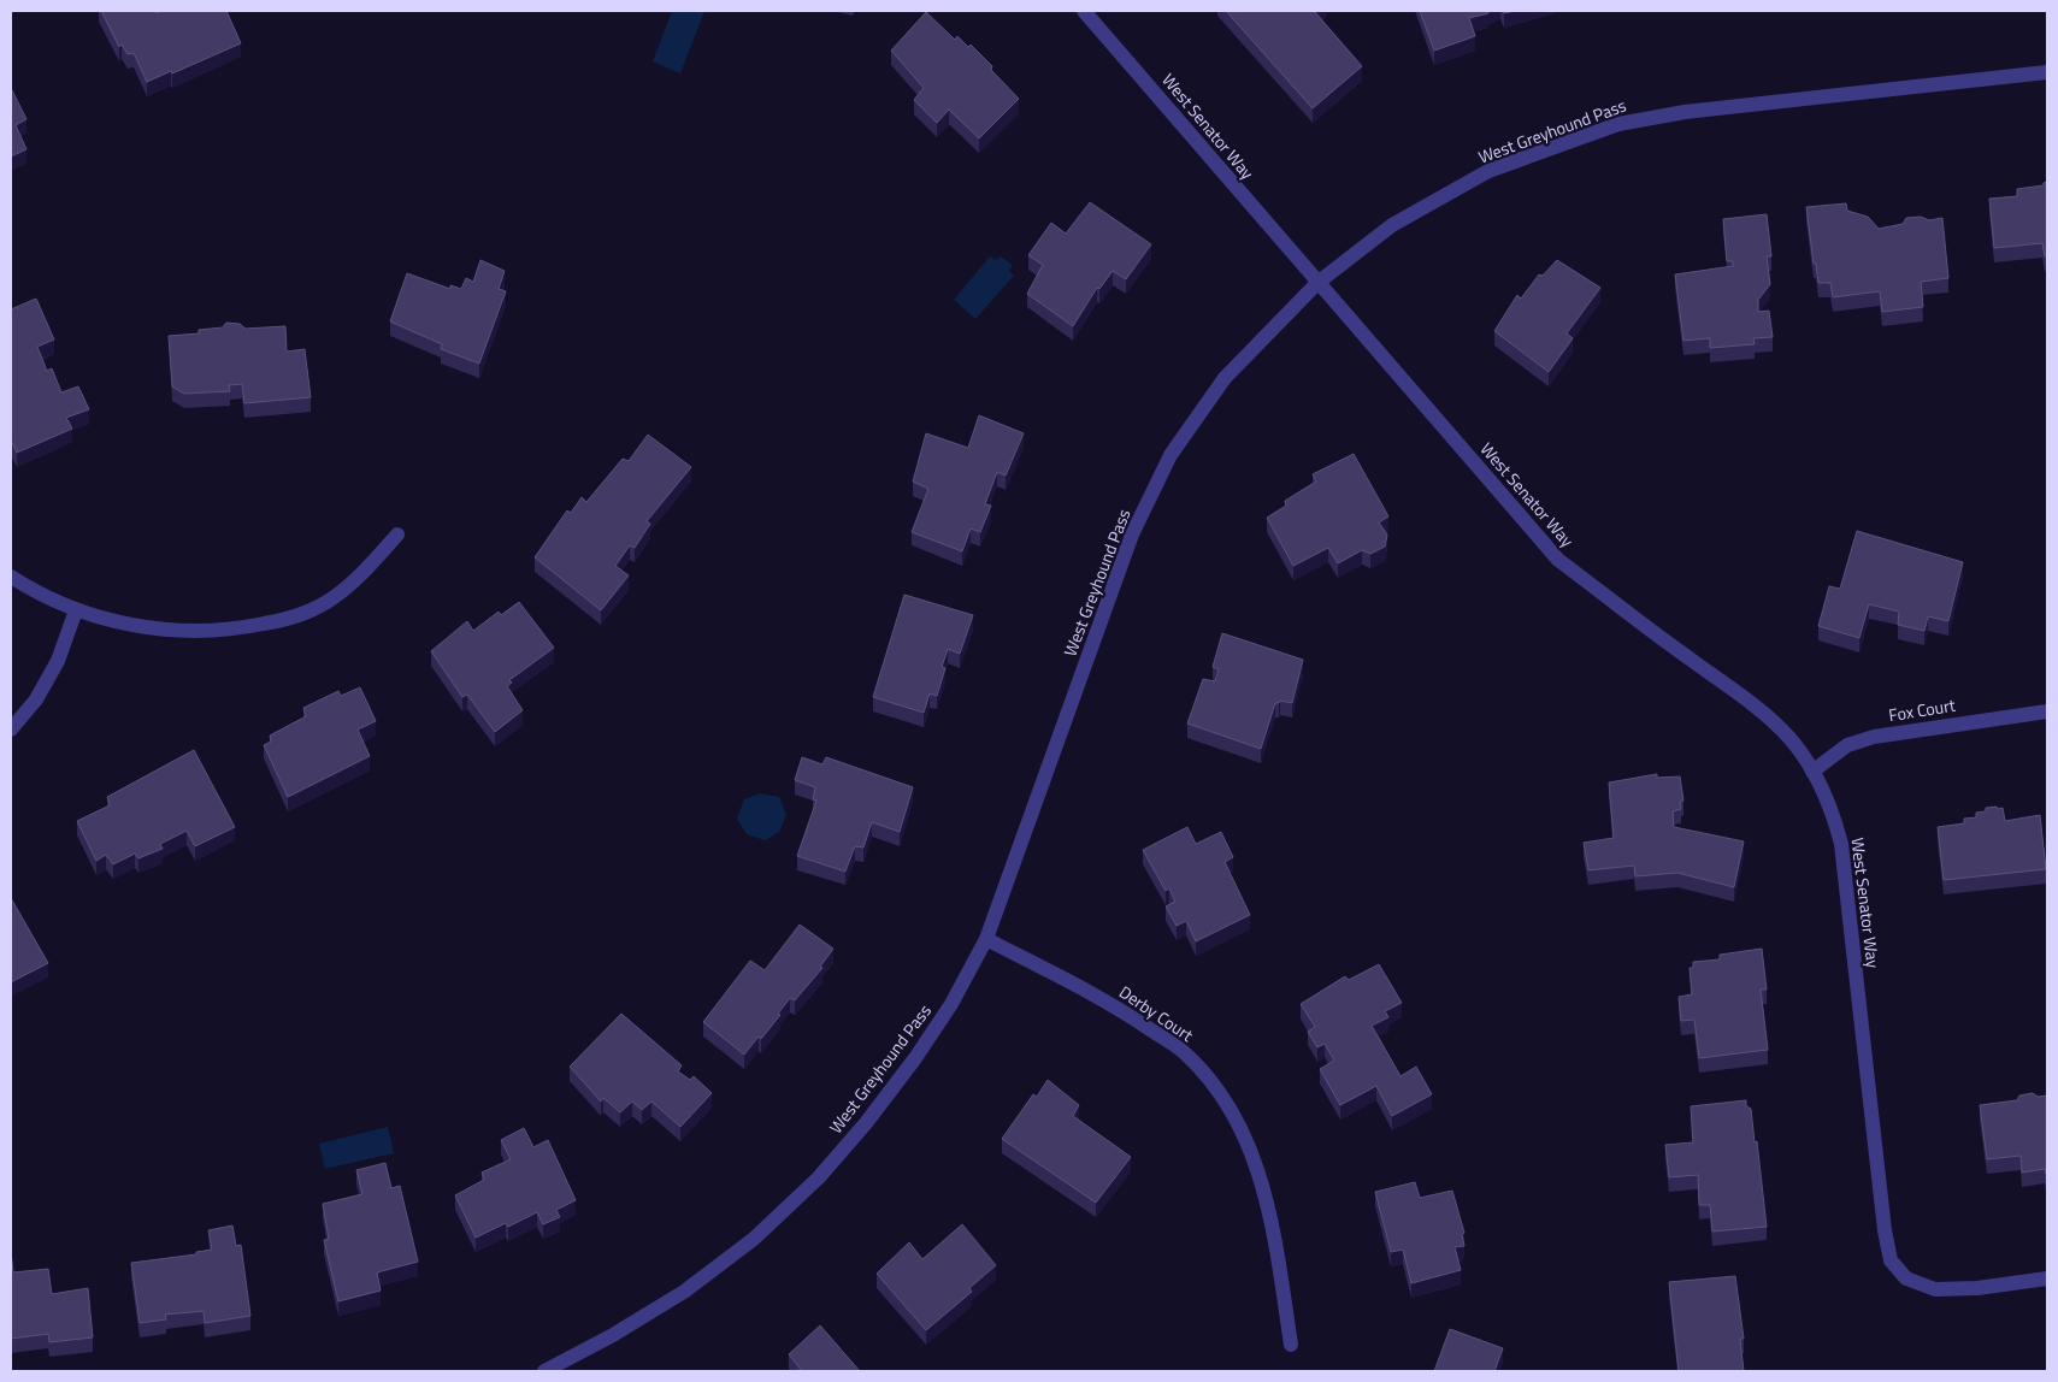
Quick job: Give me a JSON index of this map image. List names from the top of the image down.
{
  "streets": {
    "street": [
      "West Senator Way",
      "West Greyhound Pass",
      "Fox Court",
      "Derby Court"
    ]
  },
  "crossings": [
    ["West Senator Way", "West Greyhound Pass"],
    ["West Senator Way", "Fox Court"],
    ["West Greyhound Pass", "Derby Court"]
  ]
}
